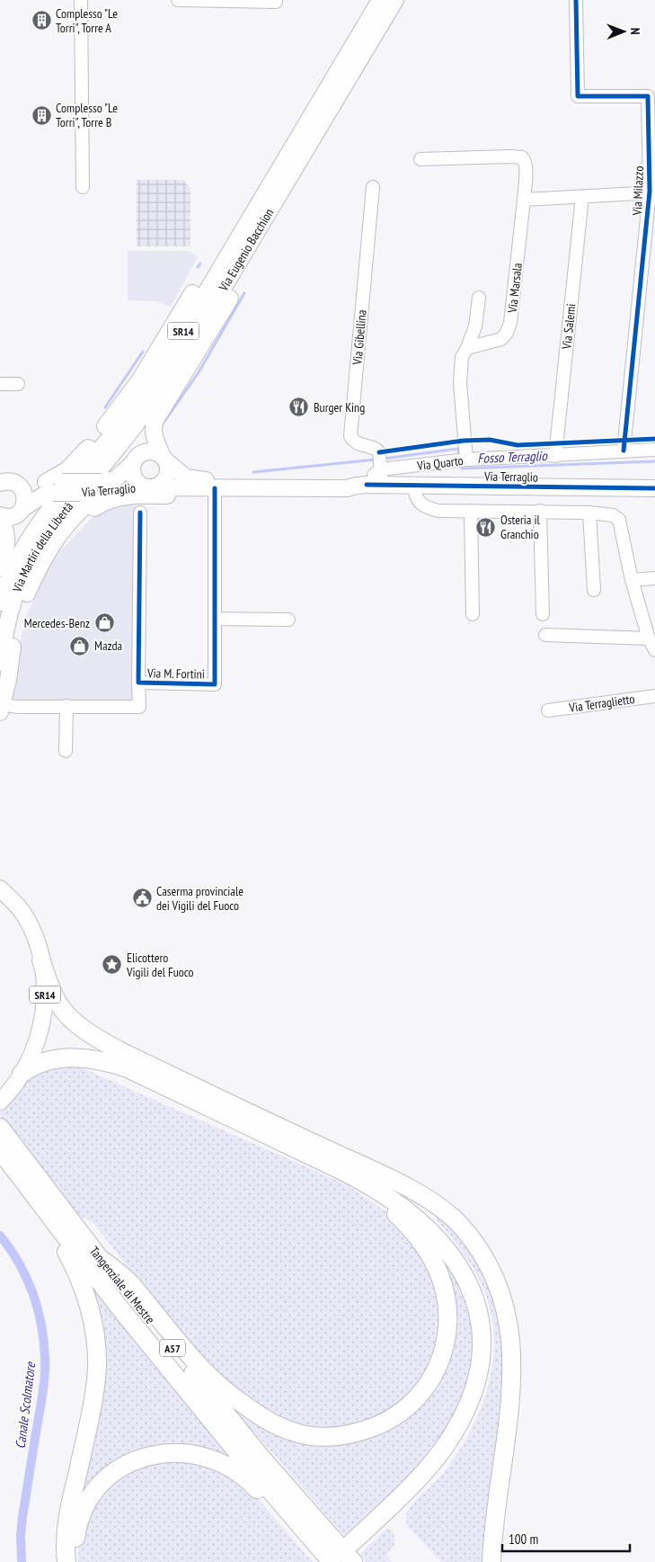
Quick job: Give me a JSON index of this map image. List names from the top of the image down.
{
  "streets": {
    "highway": ["Tangenziale di Mestre", "A57"],
    "main road": [
      "Via Eugenio Bacchion",
      "SR14",
      "Via Terraglio",
      "Via Martiri della Libertà"
    ],
    "street": [
      "Via Milazzo",
      "Via Marsala",
      "Via Salemi",
      "Via Gibellina",
      "Via Quarto",
      "Via M. Fortini",
      "Via Terraglietto"
    ]
  },
  "crossings": [
    ["Via Milazzo", "Via Quarto"],
    ["Via Eugenio Bacchion", "SR14"],
    ["Via Eugenio Bacchion", "Via Terraglio"],
    ["Via Eugenio Bacchion", "Via Martiri della Libertà"],
    ["Via Salemi", "Via Quarto"],
    ["SR14", "Via Terraglio"],
    ["SR14", "Via Martiri della Libertà"],
    ["SR14", "A57"],
    ["Via Gibellina", "Via Quarto"],
    ["Via Gibellina", "Via Terraglio"],
    ["Via Quarto", "Via Terraglio"],
    ["Via Terraglio", "Via Martiri della Libertà"],
    ["Via Terraglio", "Via M. Fortini"],
    ["Tangenziale di Mestre", "A57"]
  ],
  "water": ["Fosso Terraglio", "Canale Scolmatore"],
  "places": {
    "building": ["Complesso \"Le Torri\", Torre A", "Complesso \"Le Torri\", Torre B"],
    "restaurant": ["Burger King", "Osteria il Granchio"],
    "shop": ["Mercedes-Benz", "Mazda"],
    "public building": ["Caserma provinciale dei Vigili del Fuoco"],
    "place": ["Elicottero Vigili del Fuoco"]
  },
  "scale_bar": "100 m",
  "north": "right"
}
